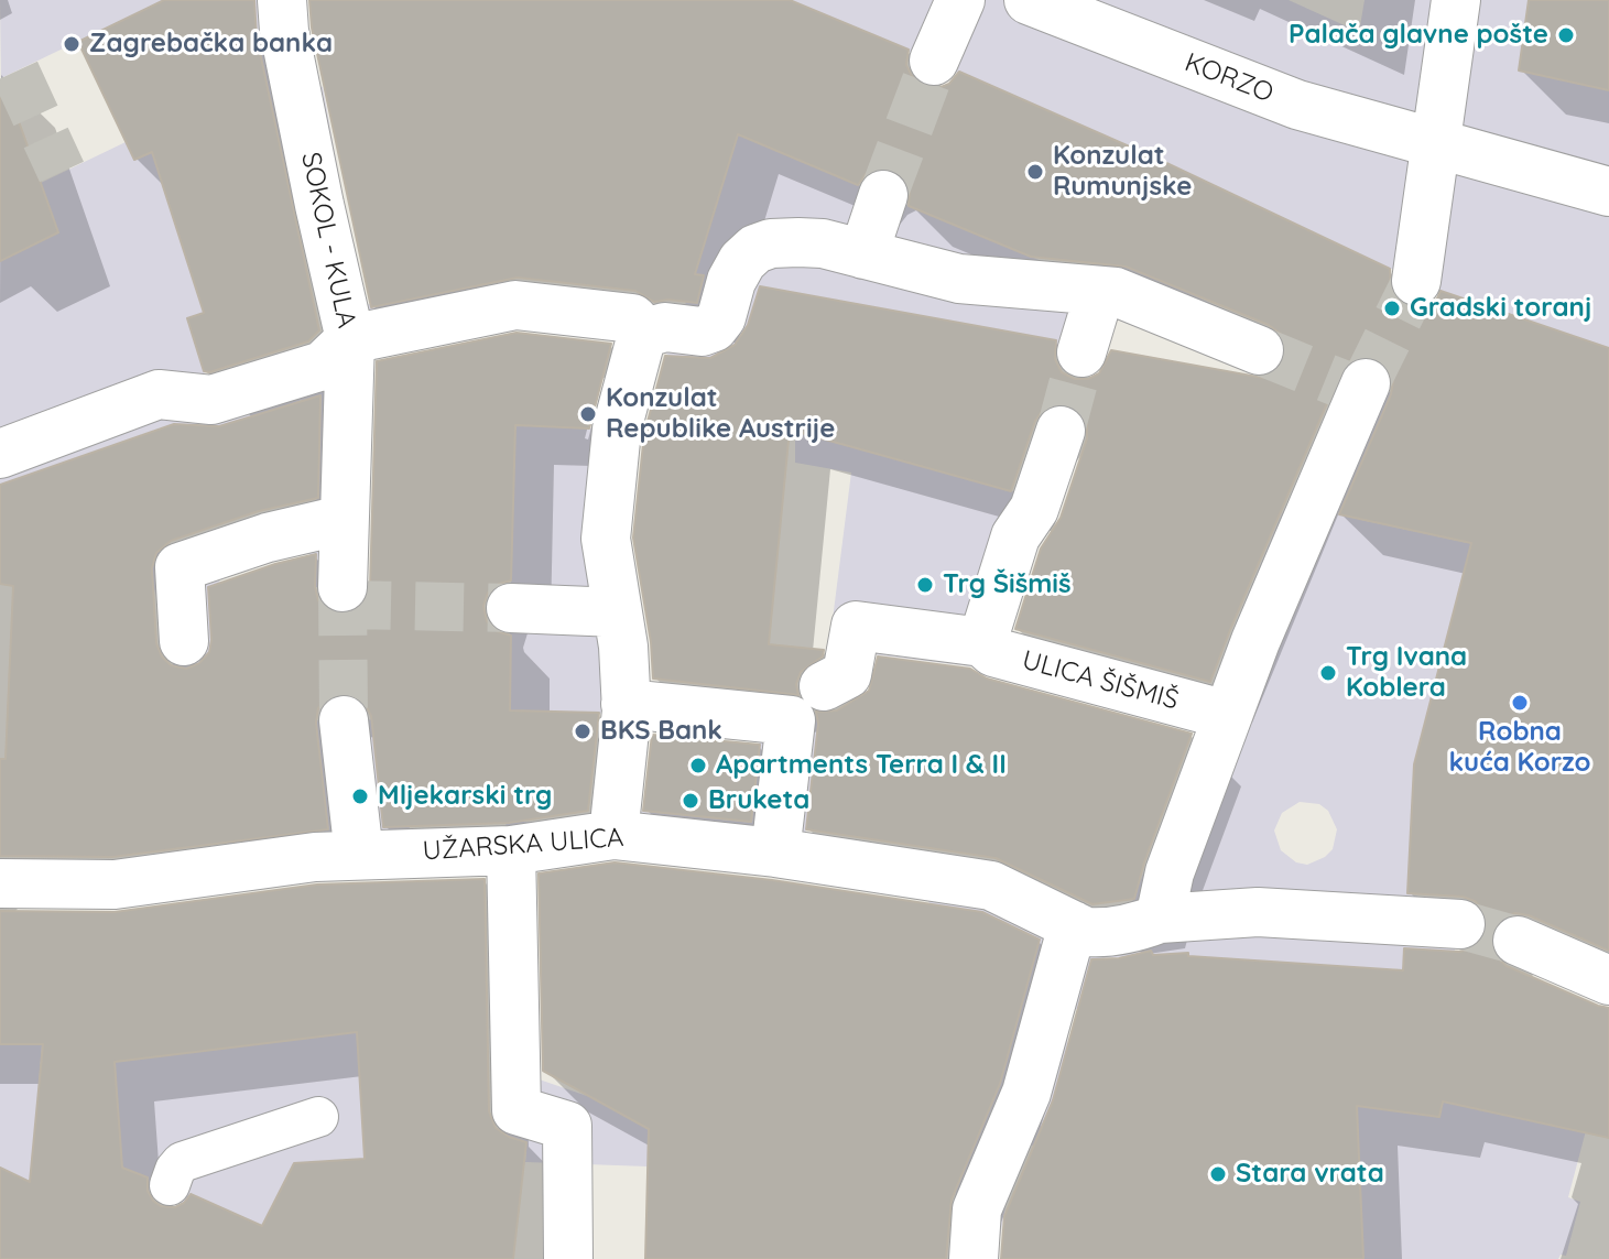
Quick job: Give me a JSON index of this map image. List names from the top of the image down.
{
  "streets": {
    "street": [
      "KORZO",
      "SOKOL - KULA",
      "ULICA ŠIŠMIŠ",
      "UŽARSKA ULICA"
    ]
  },
  "places": [
    "Palača glavne pošte",
    "Zagrebačka banka",
    "Konzulat Rumunjske",
    "Gradski toranj",
    "Konzulat Republike Austrije",
    "Trg Šišmiš",
    "Trg Ivana Koblera",
    "Robna kuća Korzo",
    "BKS Bank",
    "Apartments Terra I & II",
    "Mljekarski trg",
    "Bruketa",
    "Stara vrata"
  ]
}
